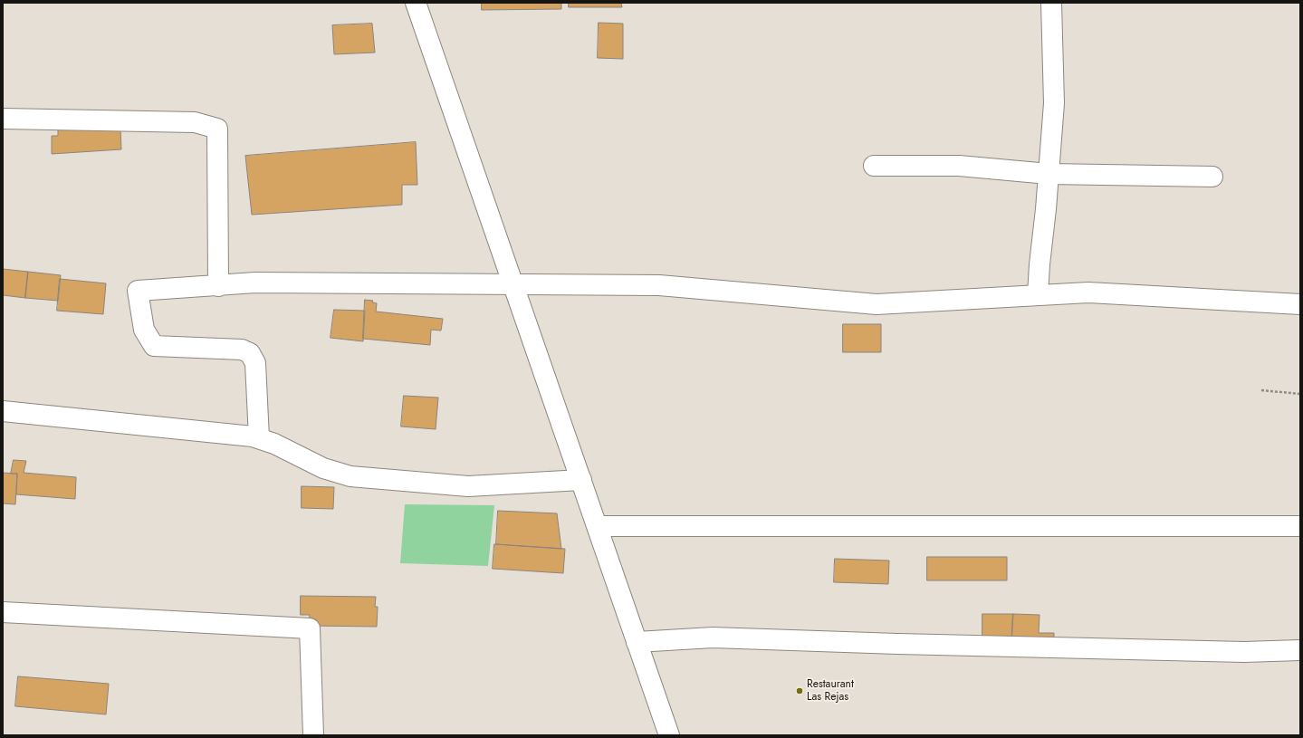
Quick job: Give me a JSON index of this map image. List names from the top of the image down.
{
  "places": ["Restaurant Las Rejas"]
}
